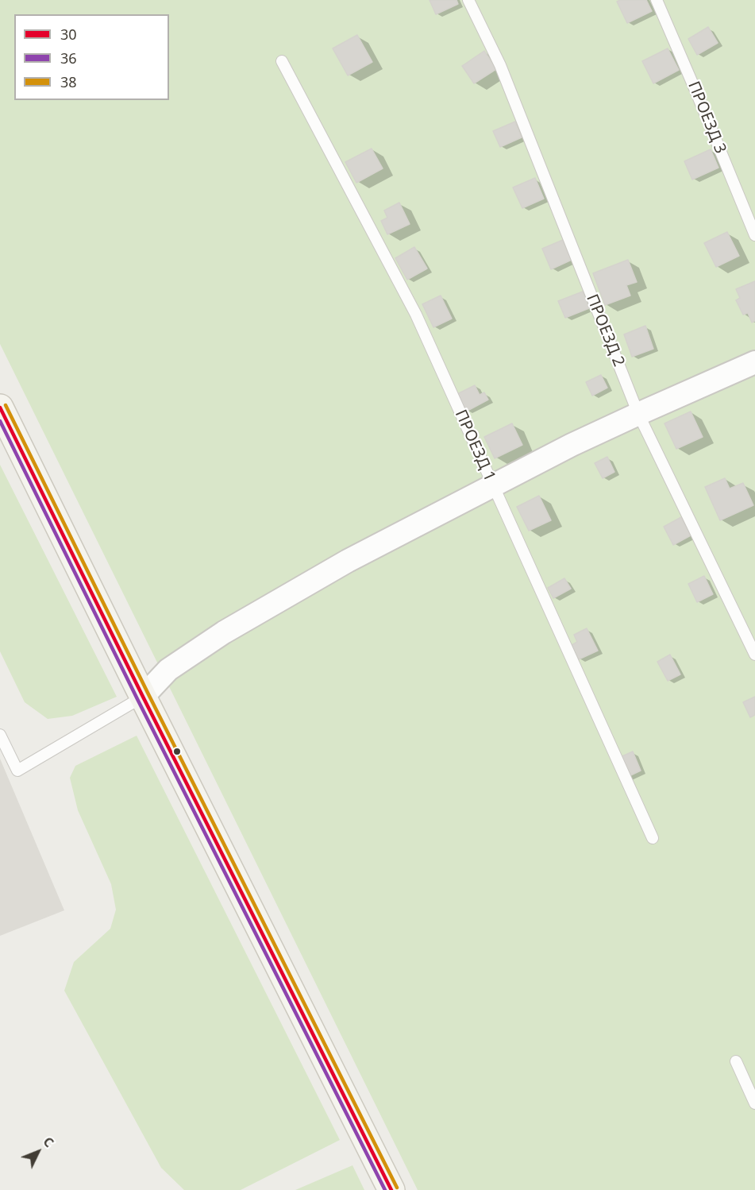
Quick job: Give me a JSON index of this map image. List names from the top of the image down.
{
  "streets": {
    "lane": ["ПРОЕЗД 3", "ПРОЕЗД 2", "ПРОЕЗД 1"]
  },
  "lines": ["transit line 38", "transit line 30", "transit line 36"],
  "legend": ["30", "36", "38"],
  "north": "top right"
}
